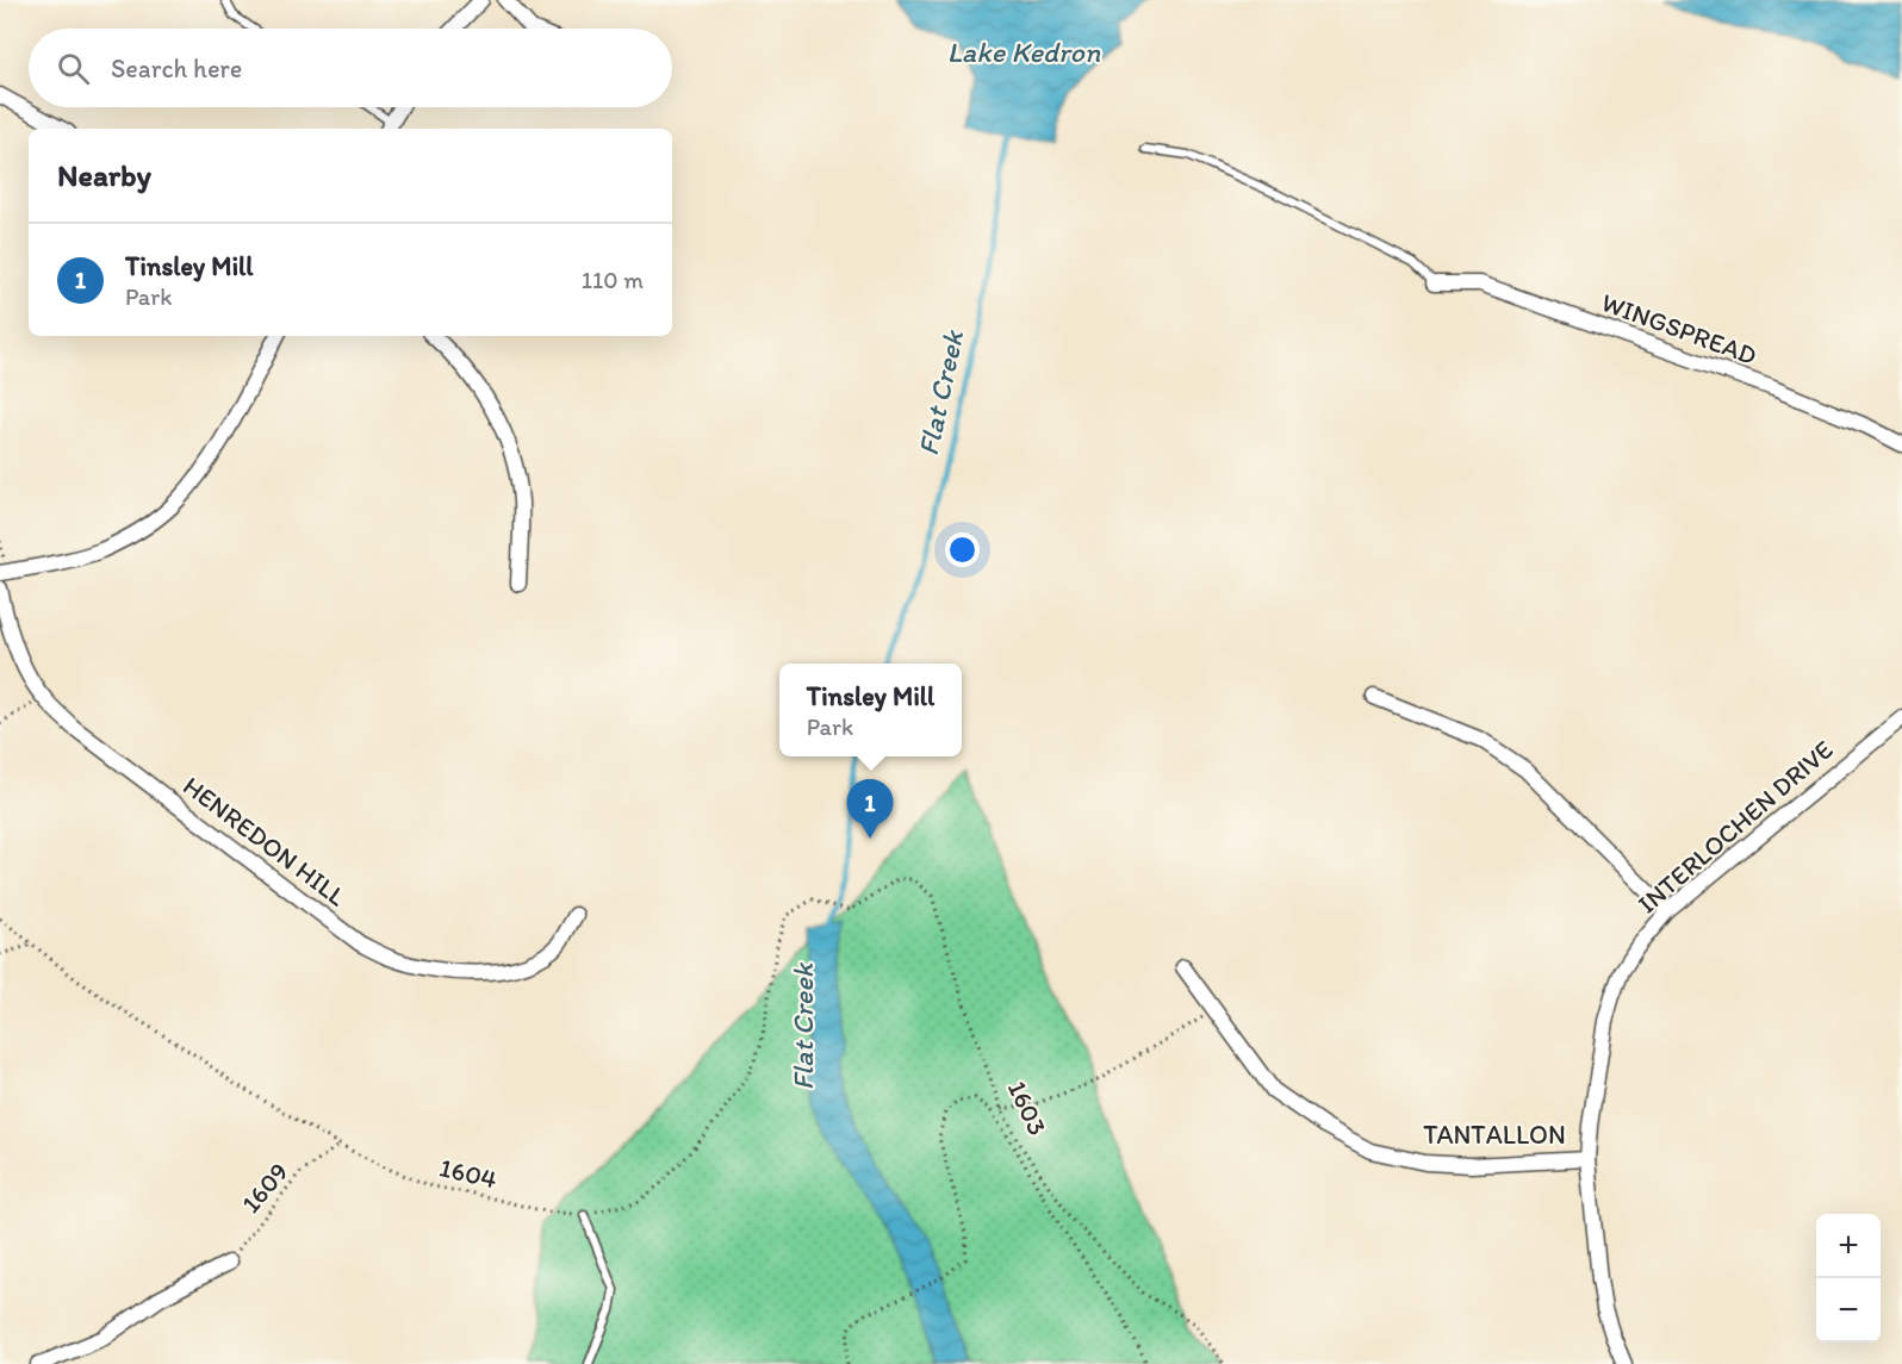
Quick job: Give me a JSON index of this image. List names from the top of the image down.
{
  "streets": {
    "street": [
      "WINGSPREAD",
      "INTERLOCHEN DRIVE",
      "HENREDON HILL",
      "TANTALLON"
    ],
    "path": ["1603", "1604", "1609"]
  },
  "crossings": [
    ["INTERLOCHEN DRIVE", "TANTALLON"],
    ["1603", "1604"],
    ["1604", "1609"]
  ],
  "water": ["Lake Kedron", "Flat Creek"],
  "page": {
    "search": "Search here",
    "heading": "Nearby",
    "list": [
      {
        "mark": "1",
        "name": "Tinsley Mill",
        "note": "Park",
        "value": "110 m"
      }
    ],
    "popup": ["Tinsley Mill", "Park"],
    "pins": "1",
    "map_buttons": ["+", "−"]
  }
}
